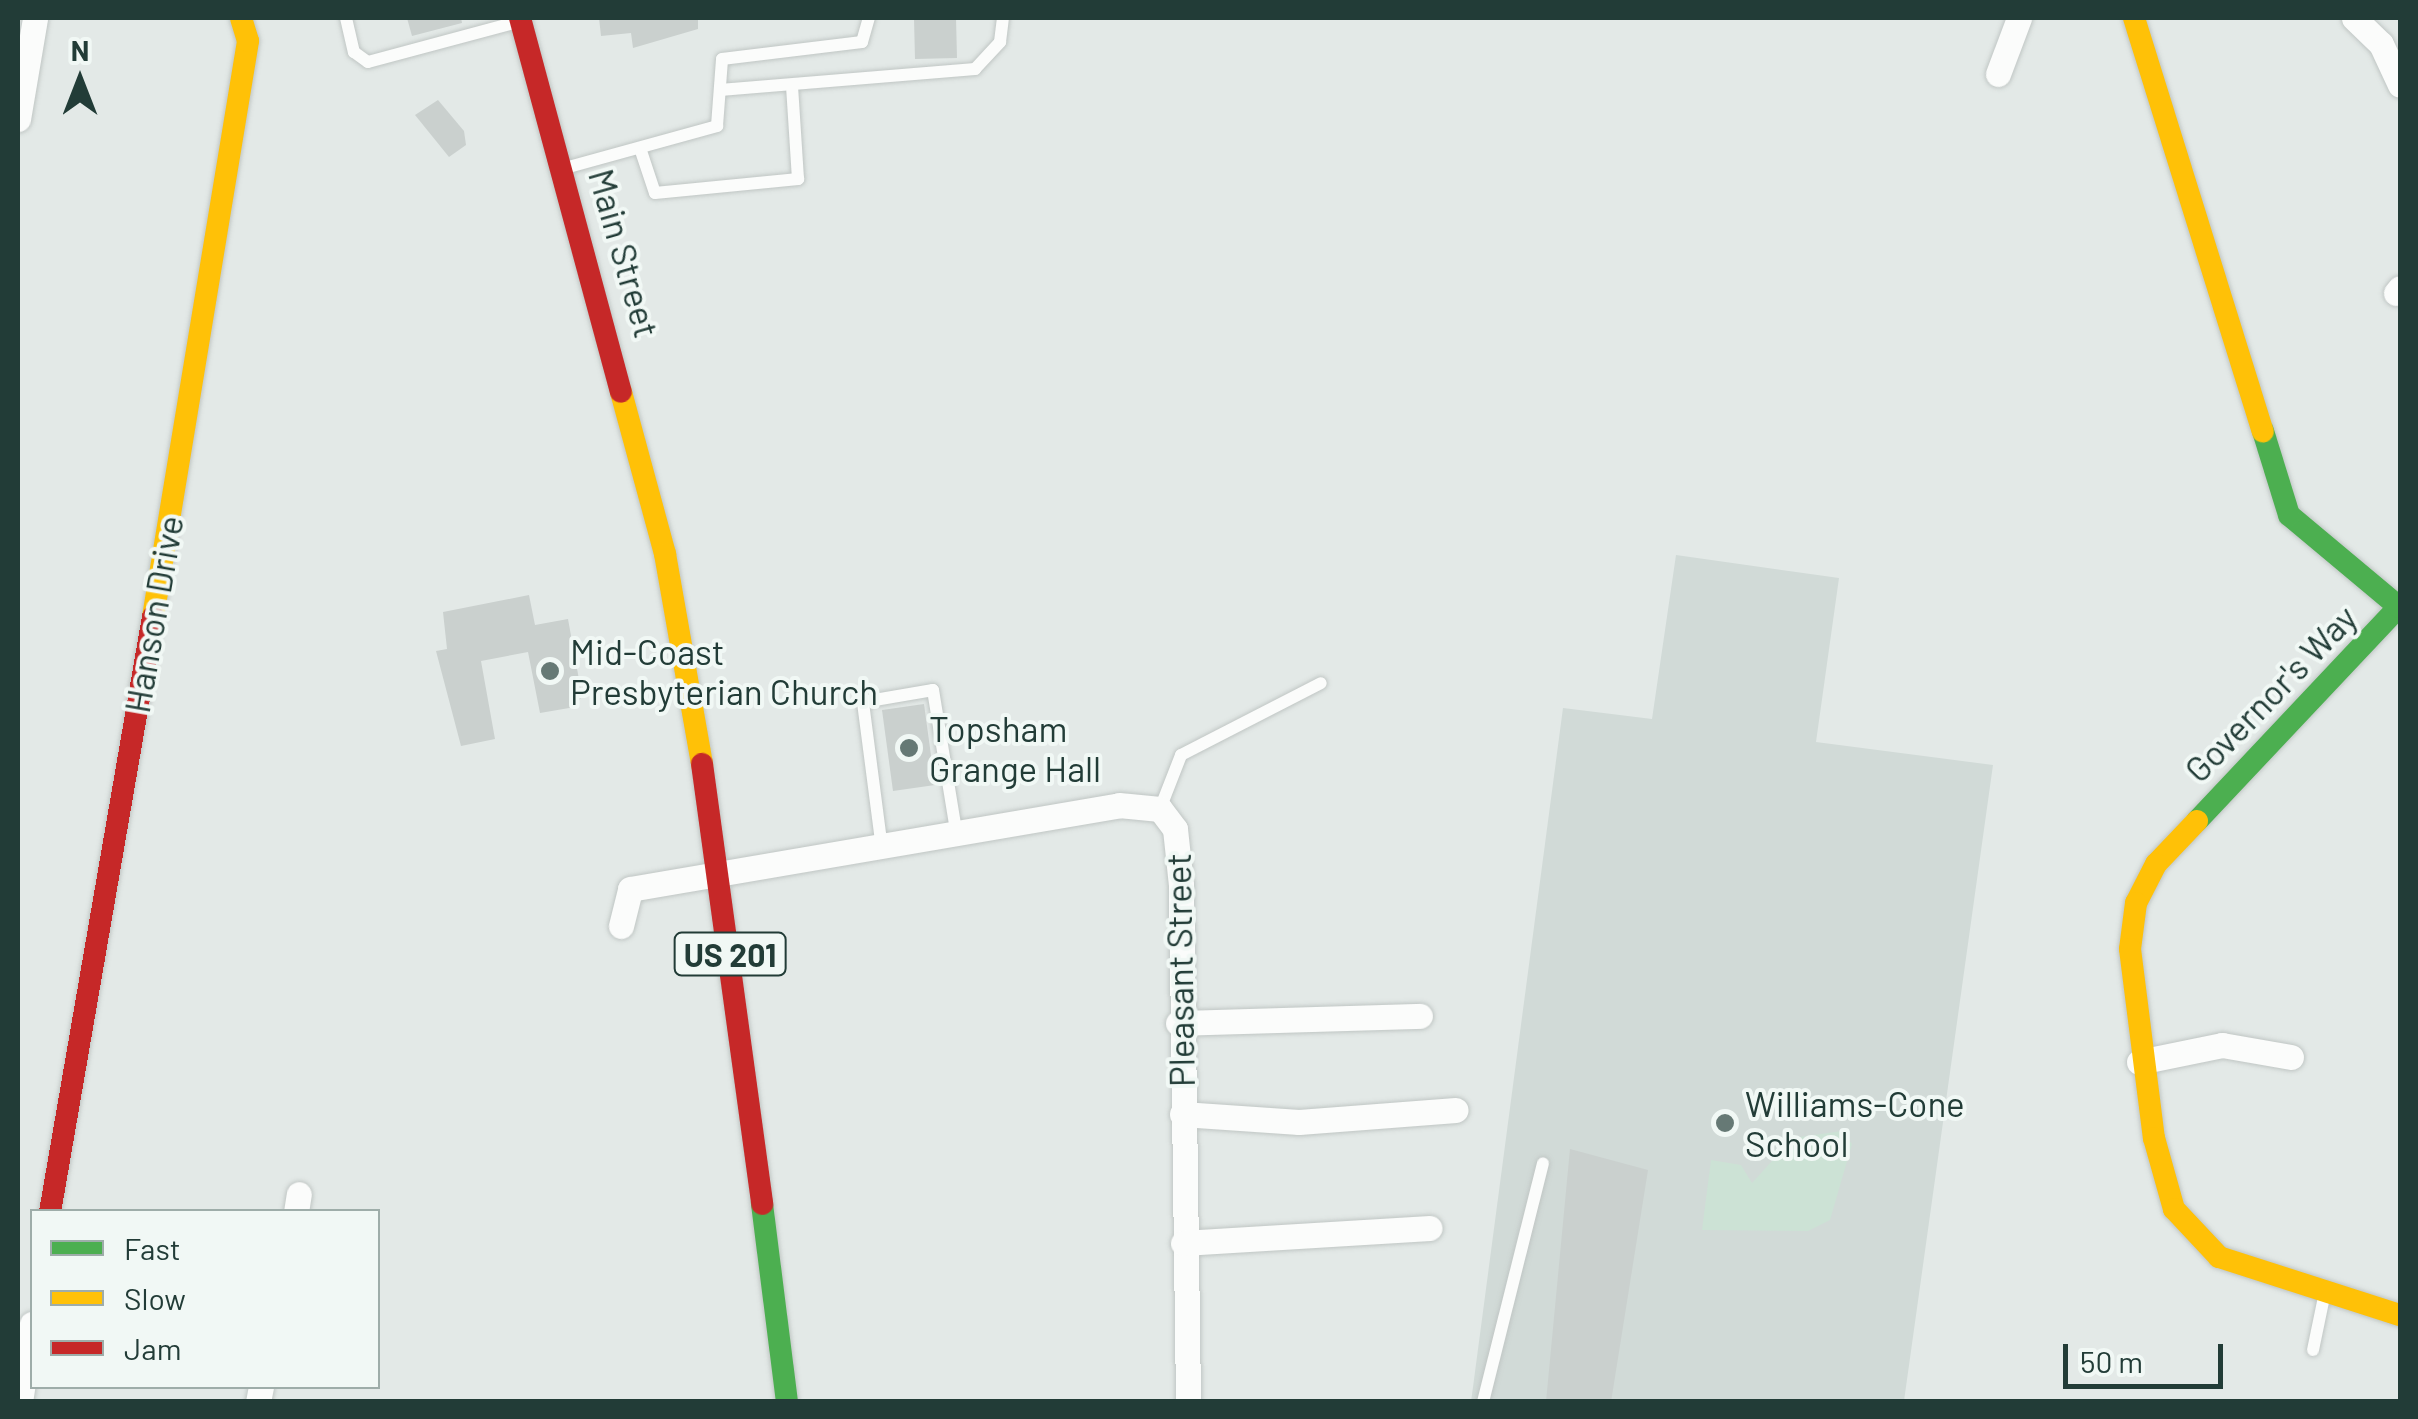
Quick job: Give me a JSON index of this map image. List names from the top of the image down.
{
  "streets": {
    "street": [
      "Main Street",
      "Hanson Drive",
      "Governor's Way",
      "US 201",
      "Pleasant Street"
    ]
  },
  "crossings": [
    ["Main Street", "US 201"],
    ["Main Street", "Pleasant Street"],
    ["US 201", "Pleasant Street"]
  ],
  "places": ["Mid-Coast Presbyterian Church", "Topsham Grange Hall", "Williams-Cone School"],
  "legend": ["Fast", "Slow", "Jam"],
  "scale_bar": "50 m",
  "north": "top"
}
